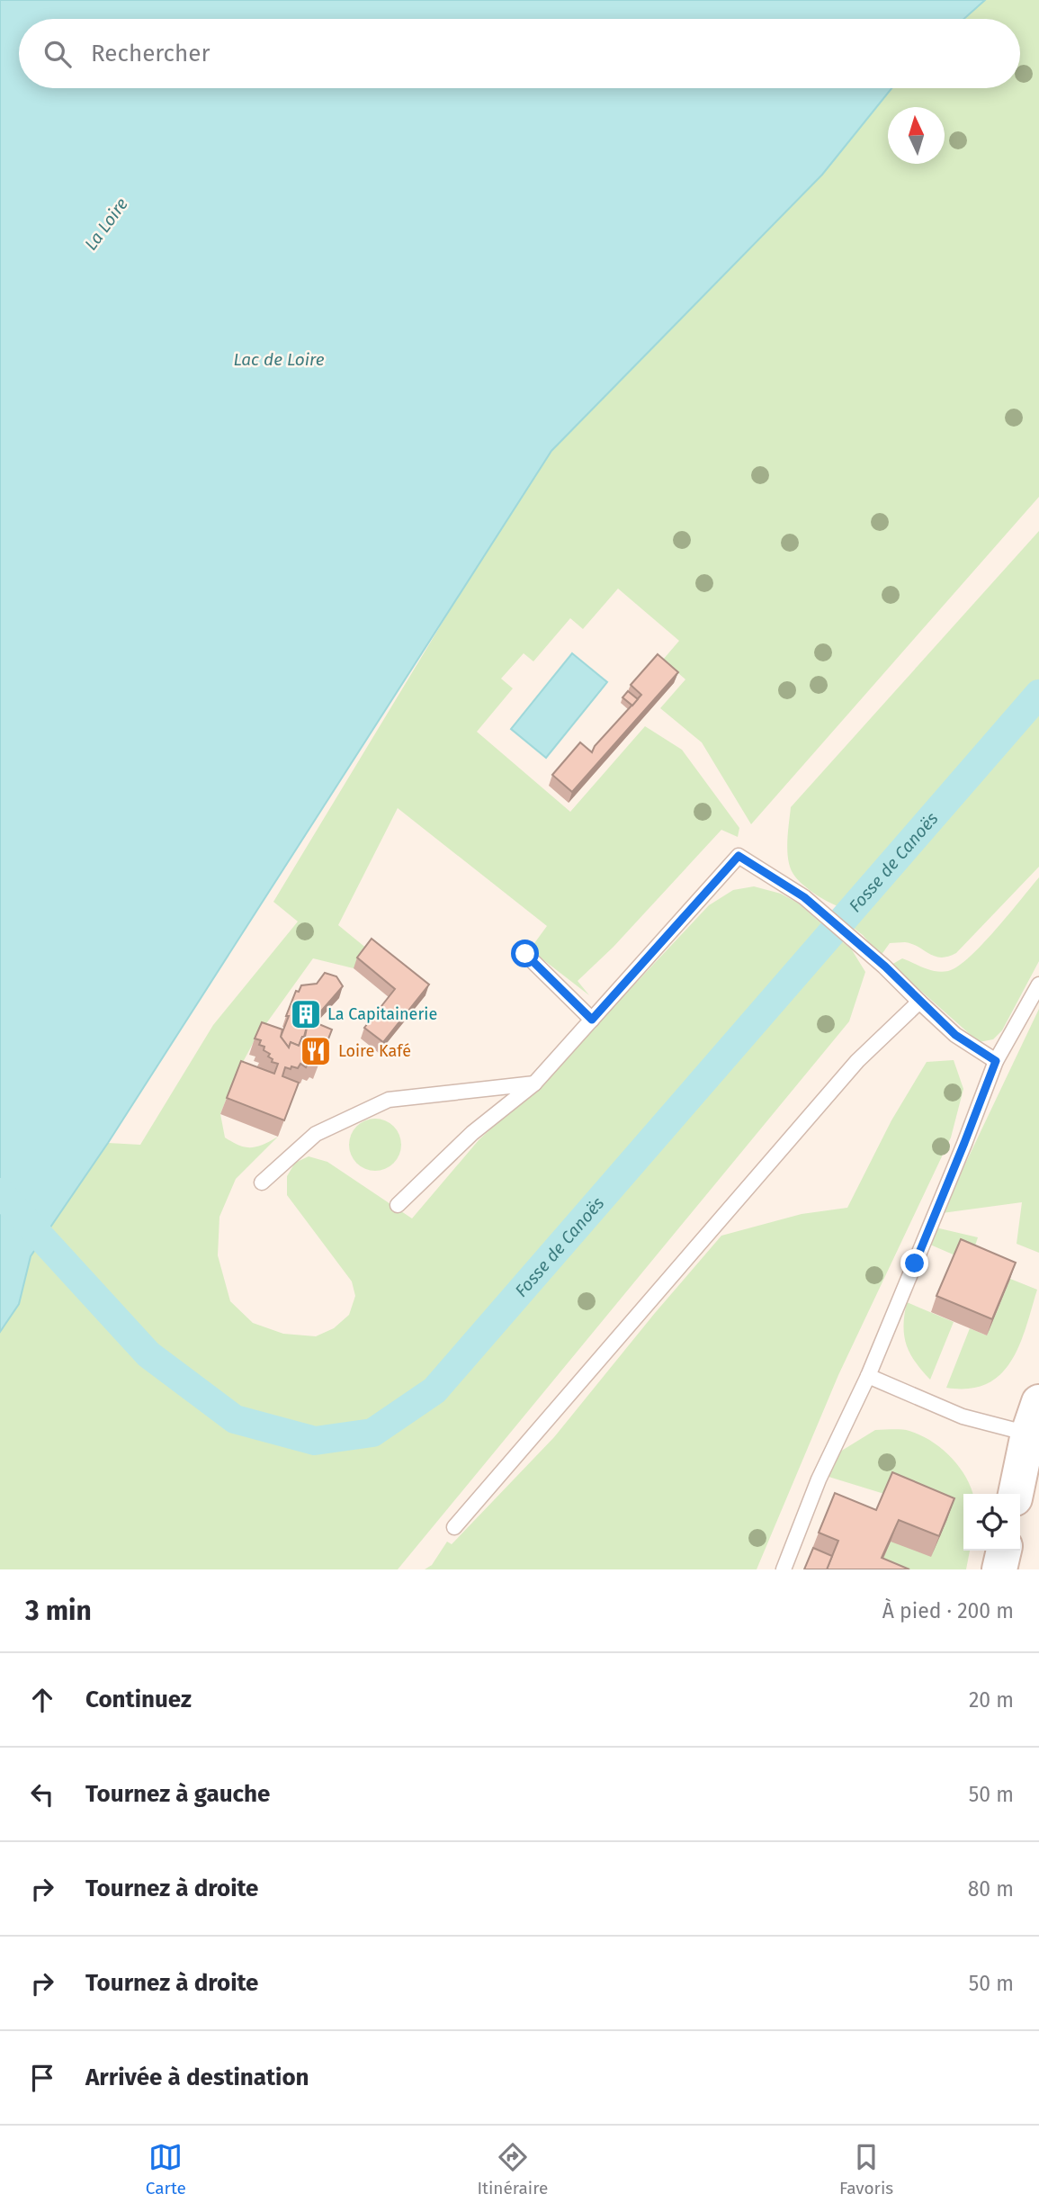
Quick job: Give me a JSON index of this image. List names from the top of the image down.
{
  "water": ["La Loire", "Lac de Loire", "Fosse de Canoës"],
  "places": {
    "building": ["La Capitainerie"],
    "restaurant": ["Loire Kafé"]
  },
  "north": "top",
  "page": {
    "search": "Rechercher",
    "heading": ["3 min", "À pied · 200 m"],
    "list": [
      ["Continuez", "20 m"],
      ["Tournez à gauche", "50 m"],
      ["Tournez à droite", "80 m"],
      ["Tournez à droite", "50 m"],
      "Arrivée à destination"
    ],
    "nav": ["Carte", "Itinéraire", "Favoris"]
  }
}
